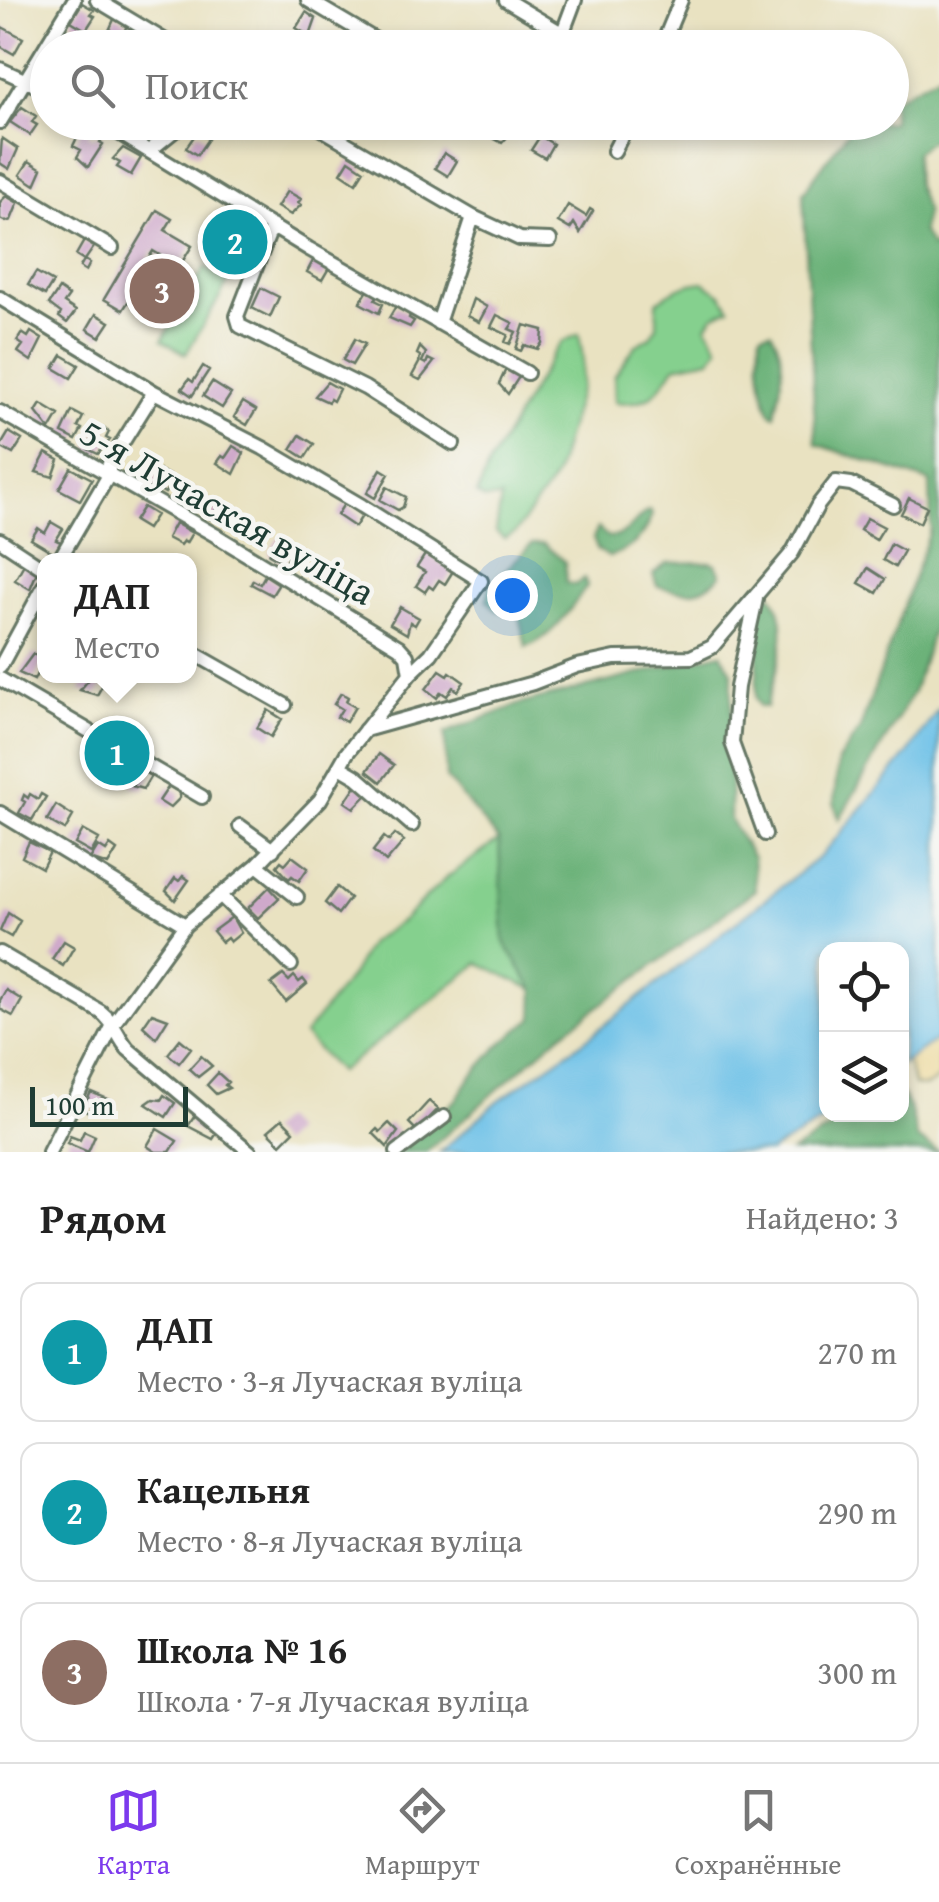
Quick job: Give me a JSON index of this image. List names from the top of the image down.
{
  "streets": {
    "street": ["5-я Лучаская вуліца"]
  },
  "scale_bar": "100 m",
  "page": {
    "search": "Поиск",
    "pins": ["2", "3", "1"],
    "popup": ["ДАП", "Место"],
    "scale": "100 m",
    "heading": ["Рядом", "Найдено: 3"],
    "list": [
      {
        "mark": "1",
        "name": "ДАП",
        "note": "Место · 3-я Лучаская вуліца",
        "value": "270 m"
      },
      {
        "mark": "2",
        "name": "Кацельня",
        "note": "Место · 8-я Лучаская вуліца",
        "value": "290 m"
      },
      {
        "mark": "3",
        "name": "Школа № 16",
        "note": "Школа · 7-я Лучаская вуліца",
        "value": "300 m"
      }
    ],
    "nav": ["Карта", "Маршрут", "Сохранённые"]
  }
}
